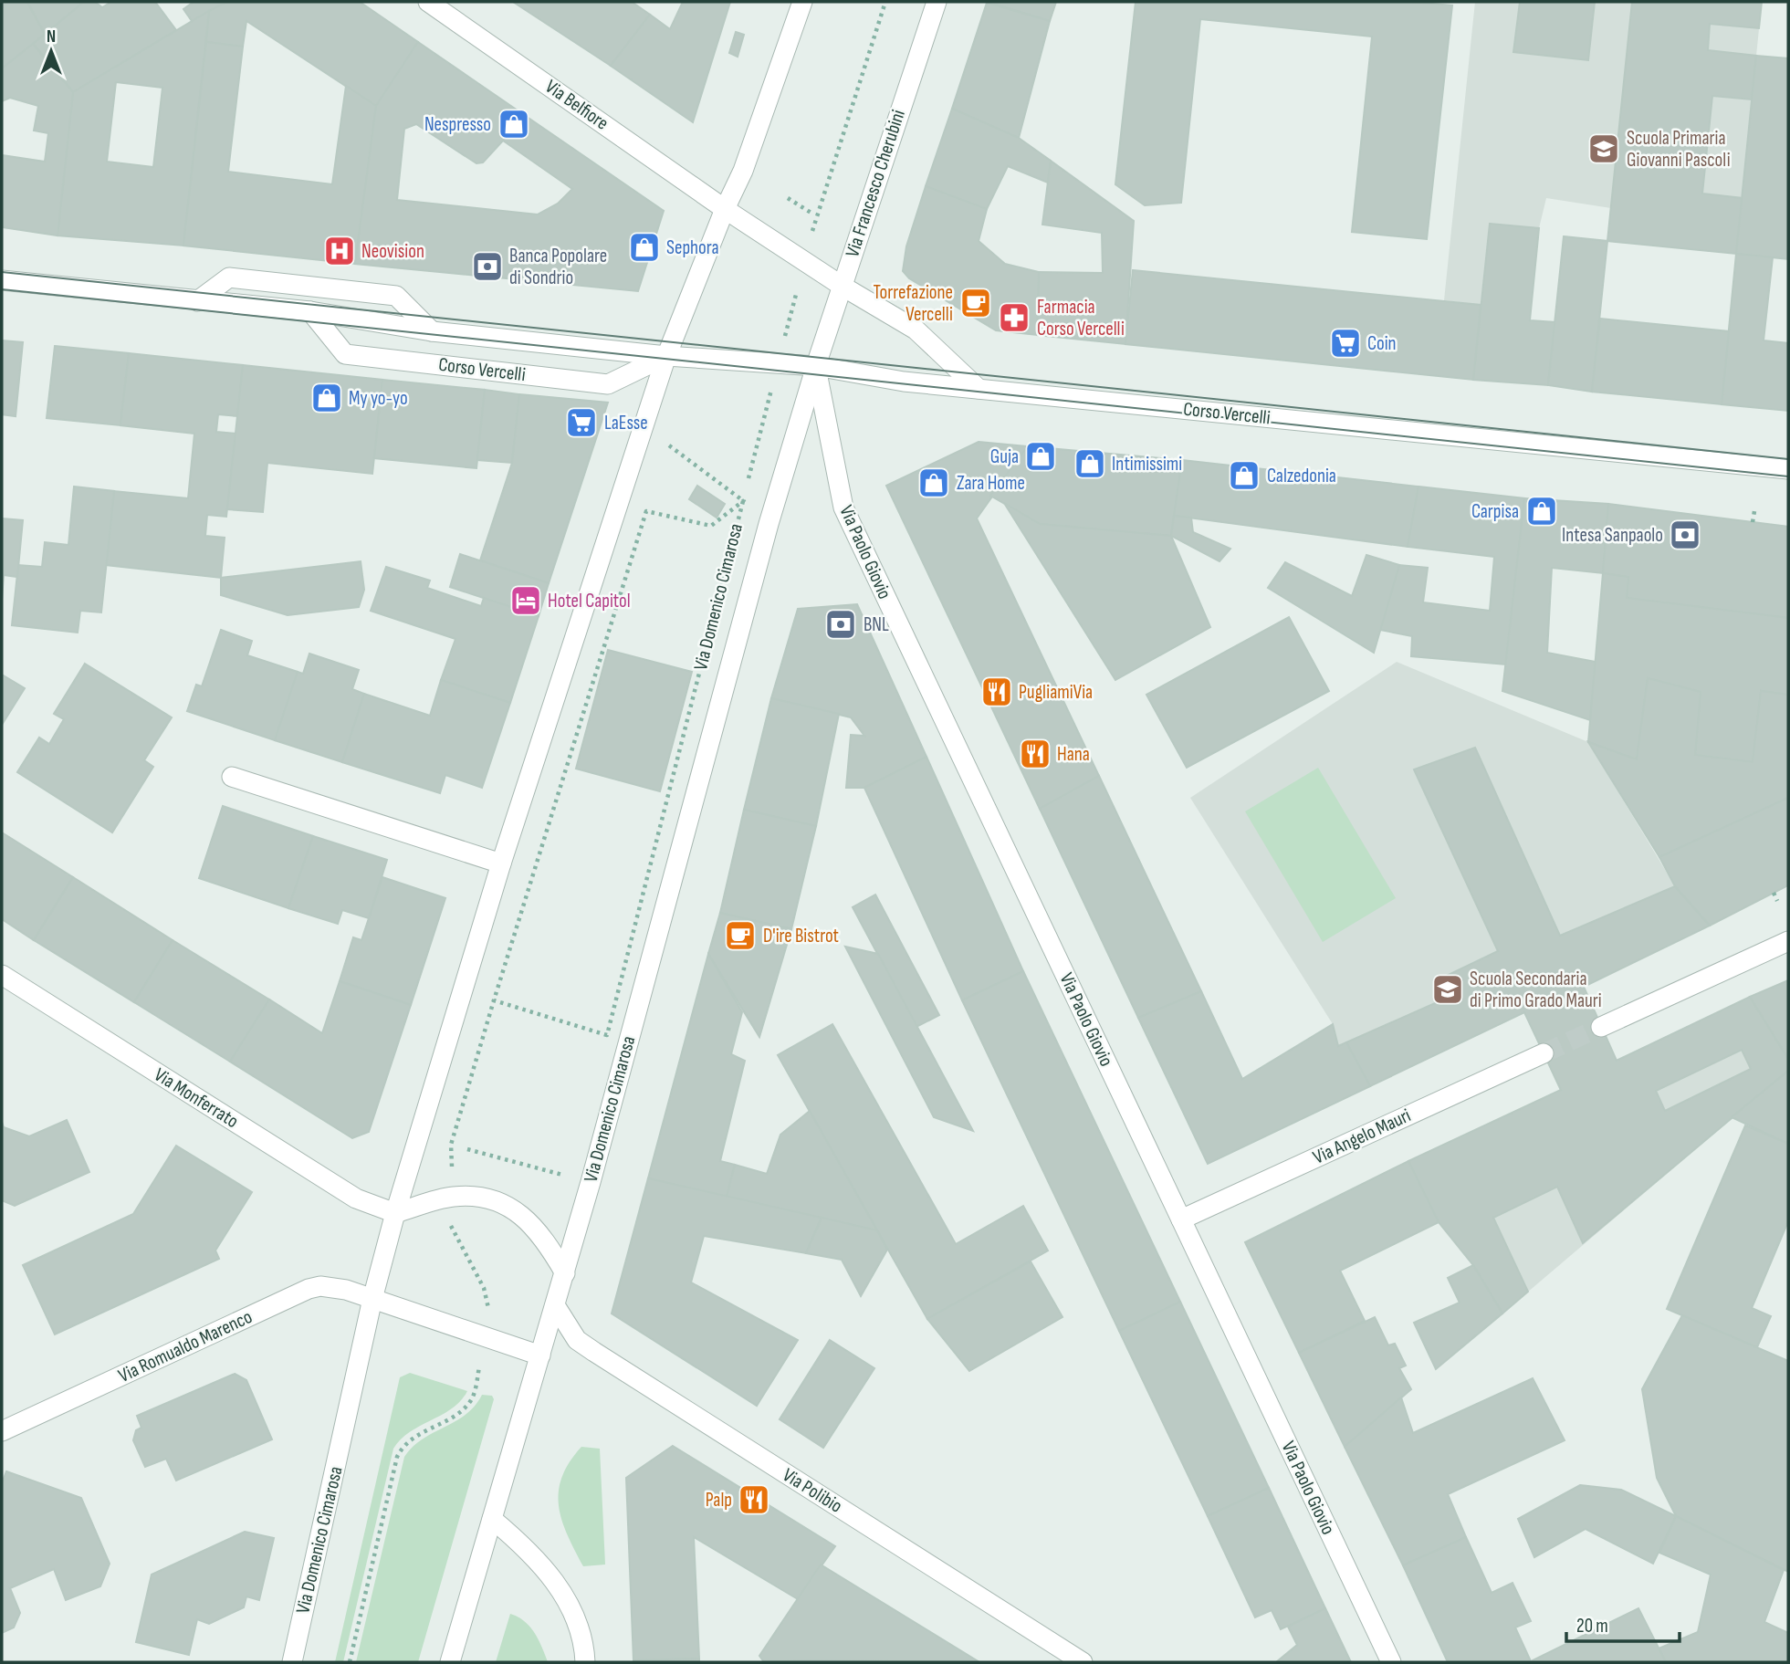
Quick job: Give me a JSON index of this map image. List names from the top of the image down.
{
  "streets": {
    "street": [
      "Via Belfiore",
      "Via Francesco Cherubini",
      "Corso Vercelli",
      "Via Paolo Giovio",
      "Via Domenico Cimarosa",
      "Via Monferrato",
      "Via Angelo Mauri",
      "Via Romualdo Marenco",
      "Via Polibio"
    ]
  },
  "crossings": [
    ["Via Belfiore", "Via Francesco Cherubini"],
    ["Via Belfiore", "Corso Vercelli"],
    ["Via Francesco Cherubini", "Corso Vercelli"],
    ["Via Francesco Cherubini", "Via Paolo Giovio"],
    ["Via Francesco Cherubini", "Via Domenico Cimarosa"],
    ["Corso Vercelli", "Via Paolo Giovio"],
    ["Corso Vercelli", "Via Domenico Cimarosa"],
    ["Via Paolo Giovio", "Via Domenico Cimarosa"],
    ["Via Paolo Giovio", "Via Angelo Mauri"],
    ["Via Domenico Cimarosa", "Via Monferrato"],
    ["Via Domenico Cimarosa", "Via Romualdo Marenco"],
    ["Via Domenico Cimarosa", "Via Polibio"]
  ],
  "places": {
    "shop": [
      "Nespresso",
      "Sephora",
      "My yo-yo",
      "Guja",
      "Intimissimi",
      "Calzedonia",
      "Zara Home",
      "Carpisa"
    ],
    "school or university": ["Scuola Primaria Giovanni Pascoli", "Scuola Secondaria di Primo Grado Mauri"],
    "hospital": ["Neovision"],
    "bank": ["Banca Popolare di Sondrio", "Intesa Sanpaolo", "BNL"],
    "cafe": ["Torrefazione Vercelli", "D'ire Bistrot"],
    "pharmacy": ["Farmacia Corso Vercelli"],
    "supermarket": ["Coin", "LaEsse"],
    "hotel": ["Hotel Capitol"],
    "restaurant": ["PugliamiVia", "Hana", "Palp"]
  },
  "scale_bar": "20 m",
  "north": "top"
}
